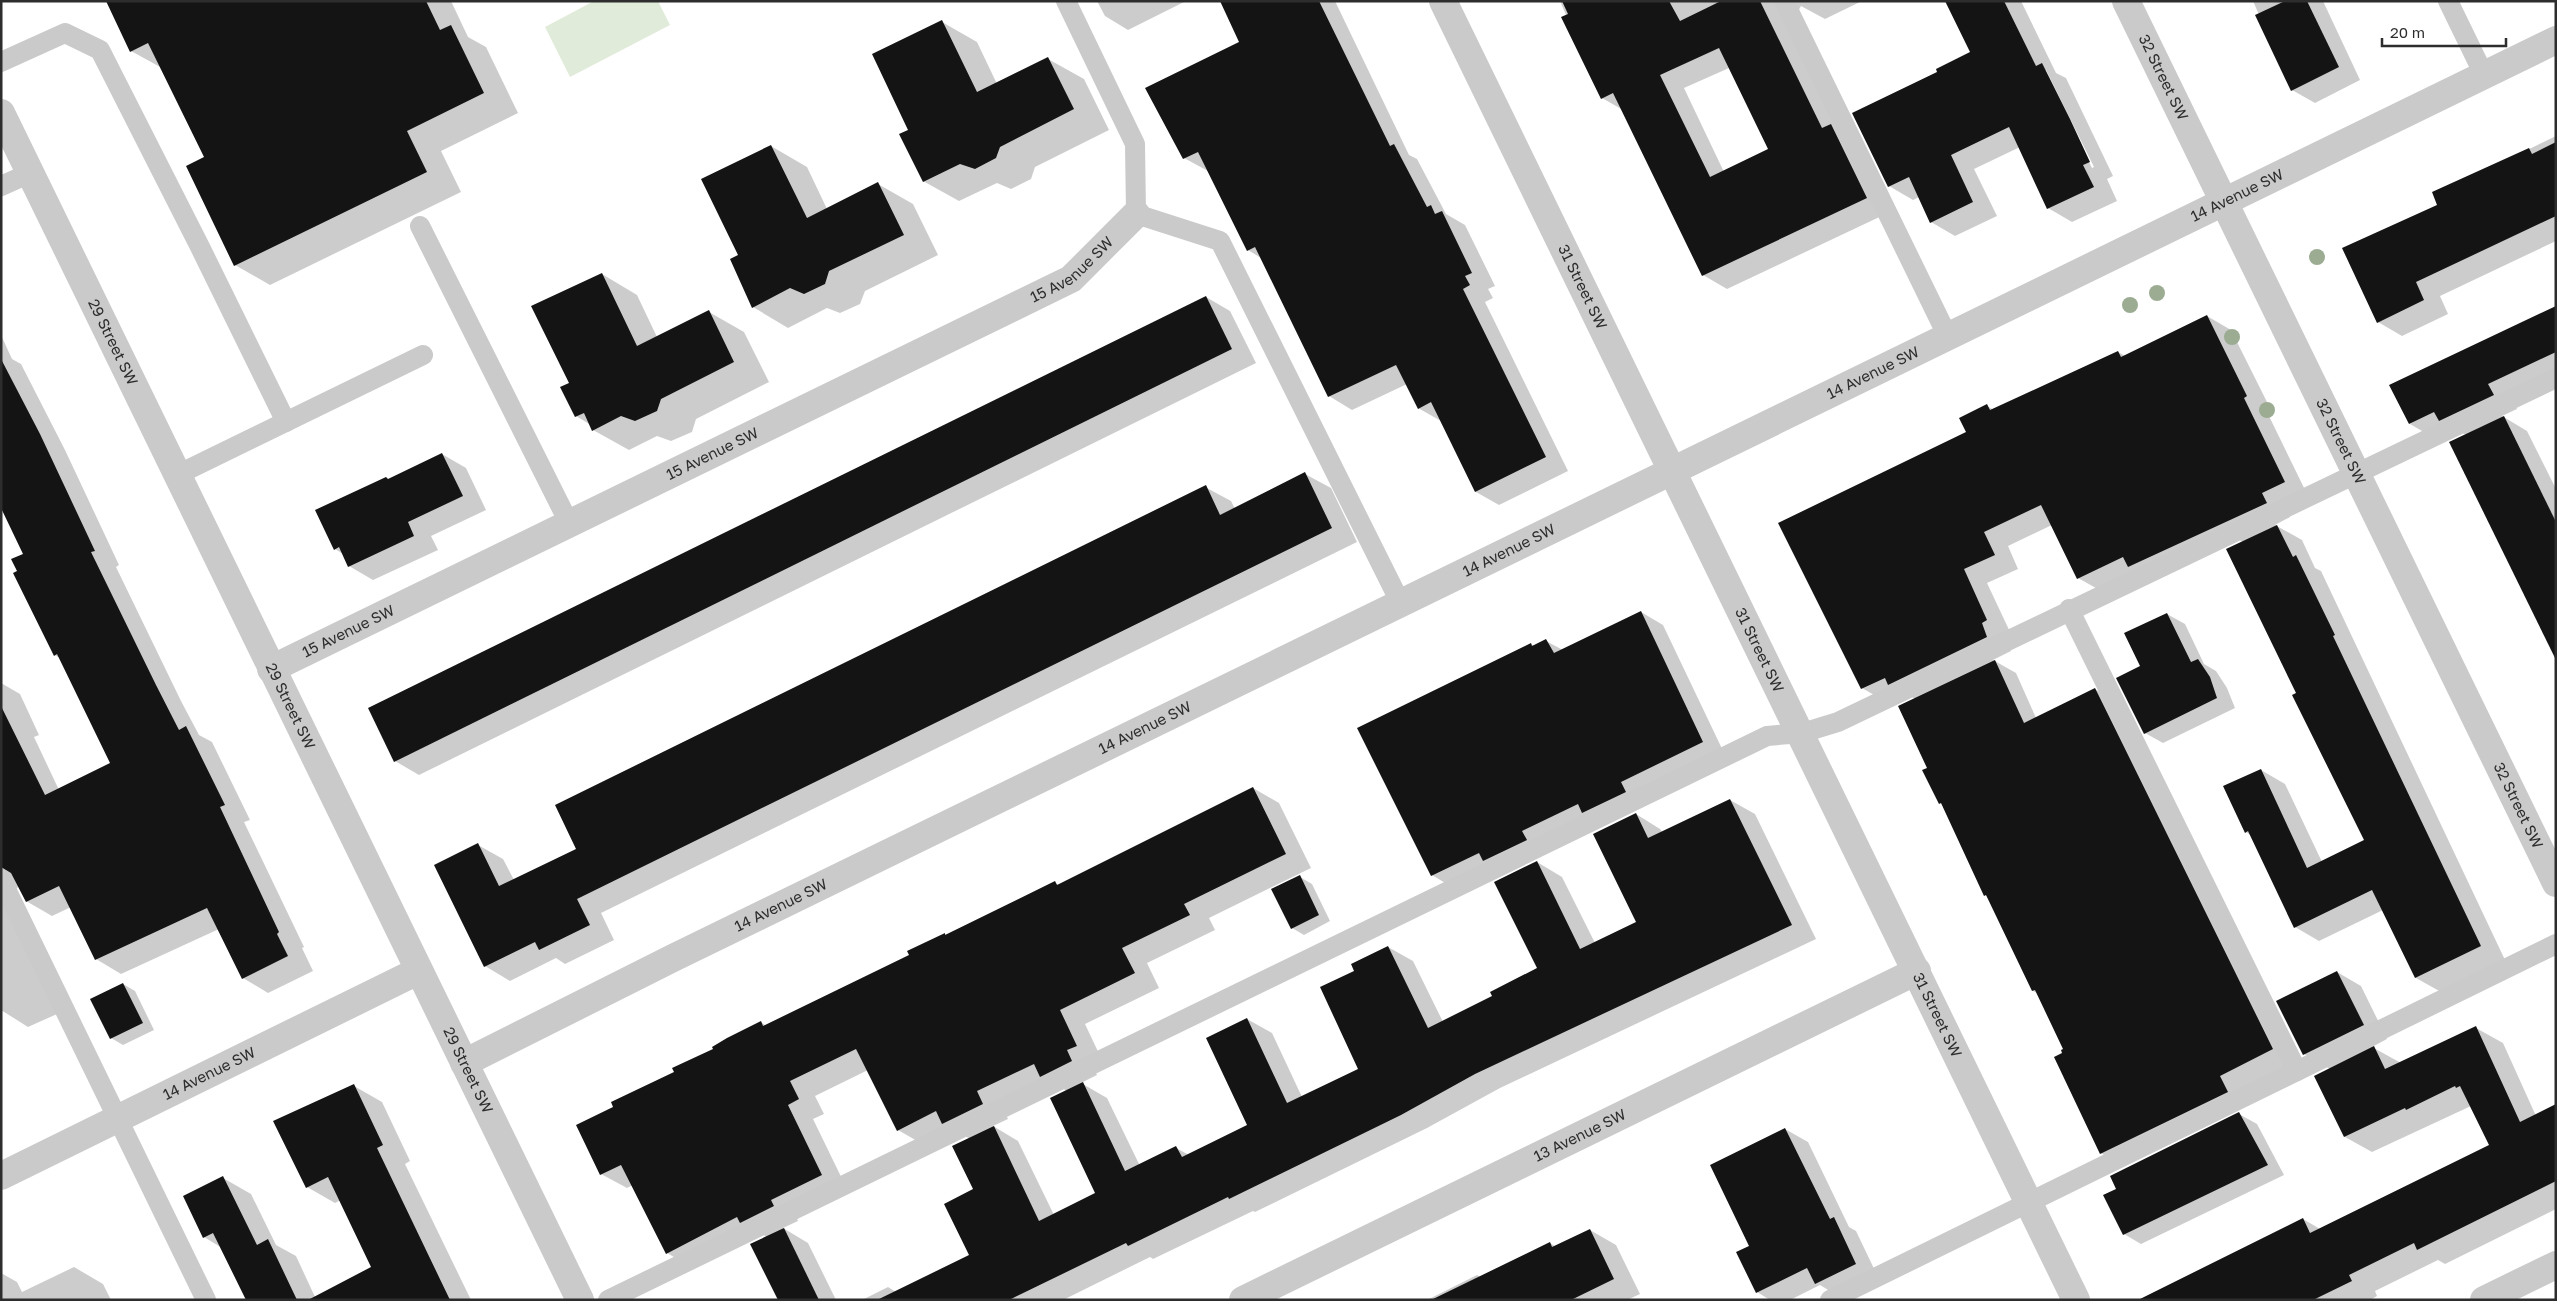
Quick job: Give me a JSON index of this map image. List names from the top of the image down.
{
  "streets": {
    "street": [
      "32 Street SW",
      "14 Avenue SW",
      "15 Avenue SW",
      "31 Street SW",
      "29 Street SW",
      "13 Avenue SW"
    ]
  },
  "crossings": [
    ["32 Street SW", "14 Avenue SW"],
    ["14 Avenue SW", "31 Street SW"],
    ["14 Avenue SW", "29 Street SW"],
    ["15 Avenue SW", "29 Street SW"],
    ["31 Street SW", "13 Avenue SW"]
  ],
  "scale_bar": "20 m"
}
